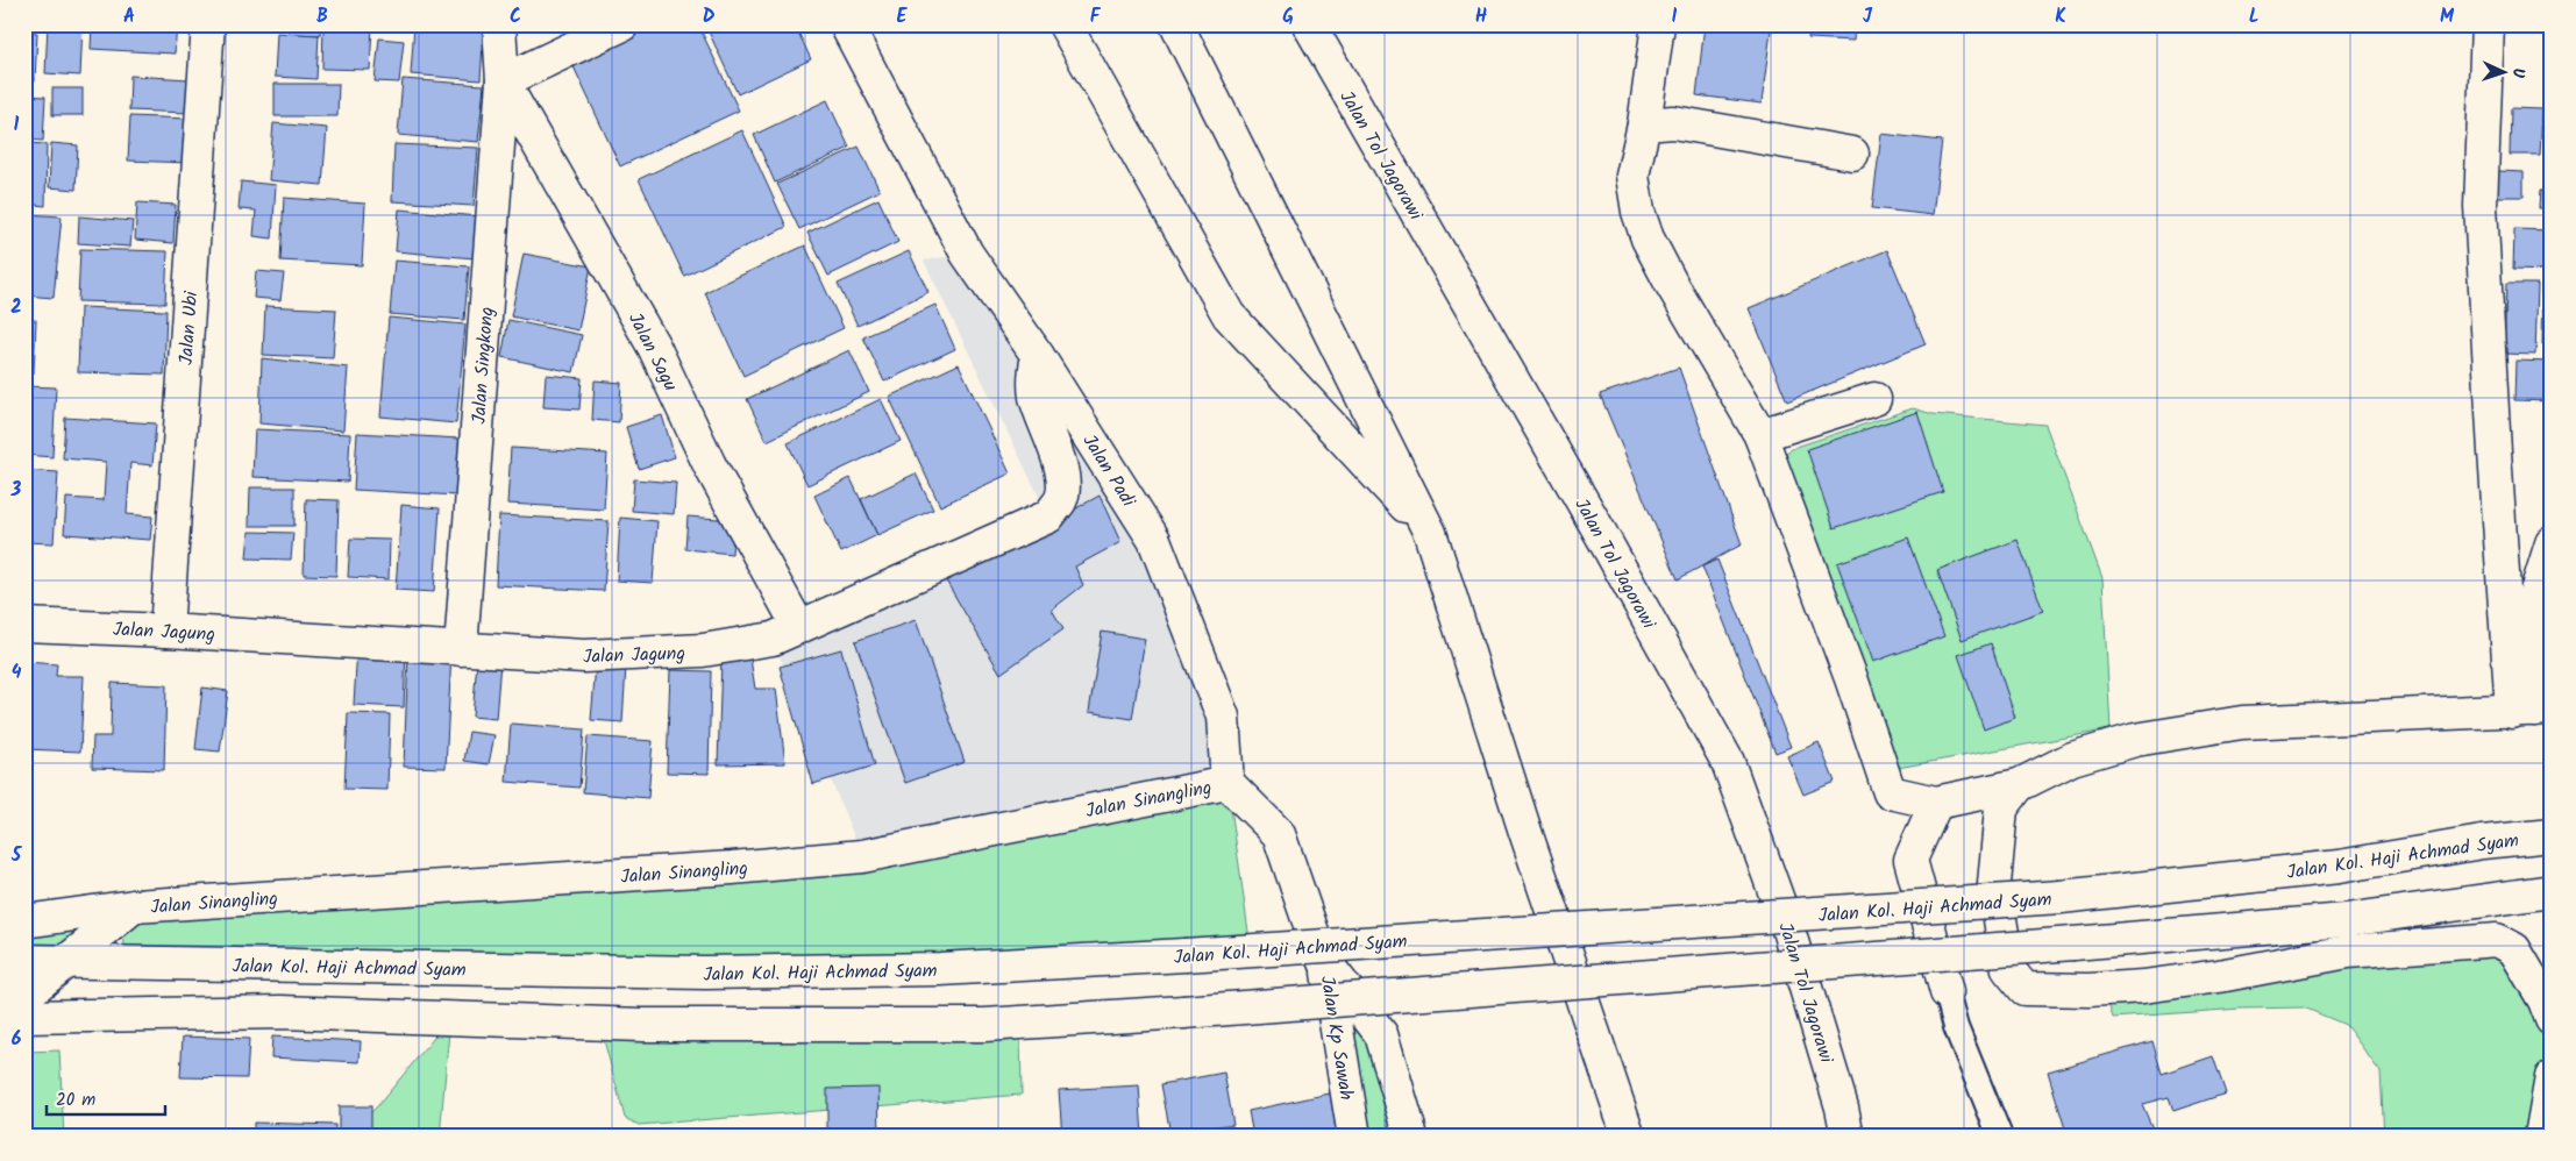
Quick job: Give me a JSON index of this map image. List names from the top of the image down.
{
  "streets": {
    "main road": [
      "Jalan Tol Jagorawi",
      "Jalan Ubi",
      "Jalan Sagu",
      "Jalan Singkong",
      "Jalan Padi",
      "Jalan Jagung",
      "Jalan Sinangling",
      "Jalan Kol. Haji Achmad Syam",
      "Jalan Kp Sawah"
    ]
  },
  "crossings": [
    ["Jalan Ubi", "Jalan Jagung"],
    ["Jalan Sagu", "Jalan Singkong"],
    ["Jalan Sagu", "Jalan Jagung"],
    ["Jalan Singkong", "Jalan Jagung"],
    ["Jalan Padi", "Jalan Jagung"],
    ["Jalan Padi", "Jalan Sinangling"]
  ],
  "scale_bar": "20 m",
  "north": "right",
  "grid": {
    "columns": [
      "A",
      "B",
      "C",
      "D",
      "E",
      "F",
      "G",
      "H",
      "I",
      "J",
      "K",
      "L",
      "M"
    ],
    "rows": [
      "1",
      "2",
      "3",
      "4",
      "5",
      "6"
    ]
  }
}
